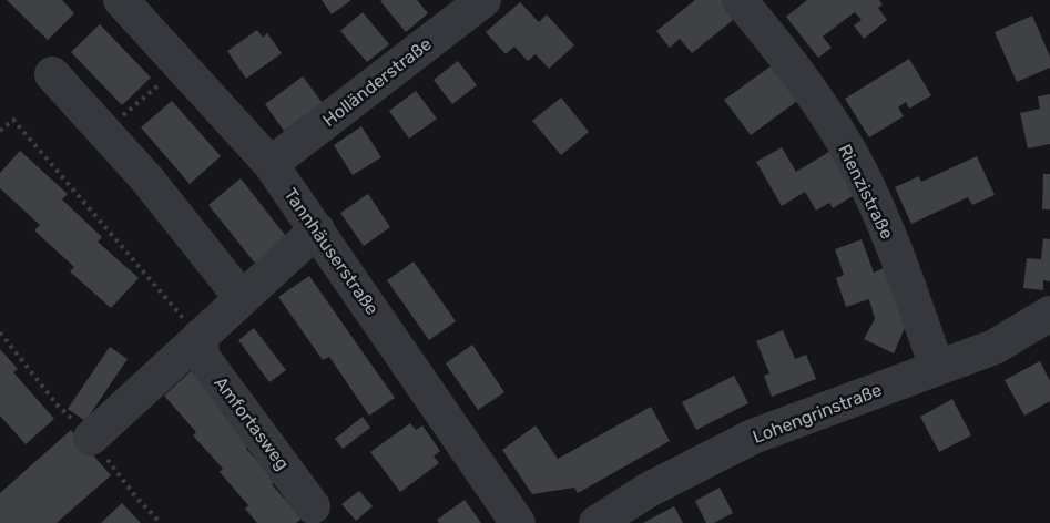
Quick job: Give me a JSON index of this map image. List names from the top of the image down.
{
  "streets": {
    "street": [
      "Holländerstraße",
      "Rienzistraße",
      "Tannhäuserstraße",
      "Lohengrinstraße",
      "Amfortasweg"
    ]
  },
  "crossings": [
    ["Holländerstraße", "Tannhäuserstraße"],
    ["Rienzistraße", "Lohengrinstraße"]
  ]
}
